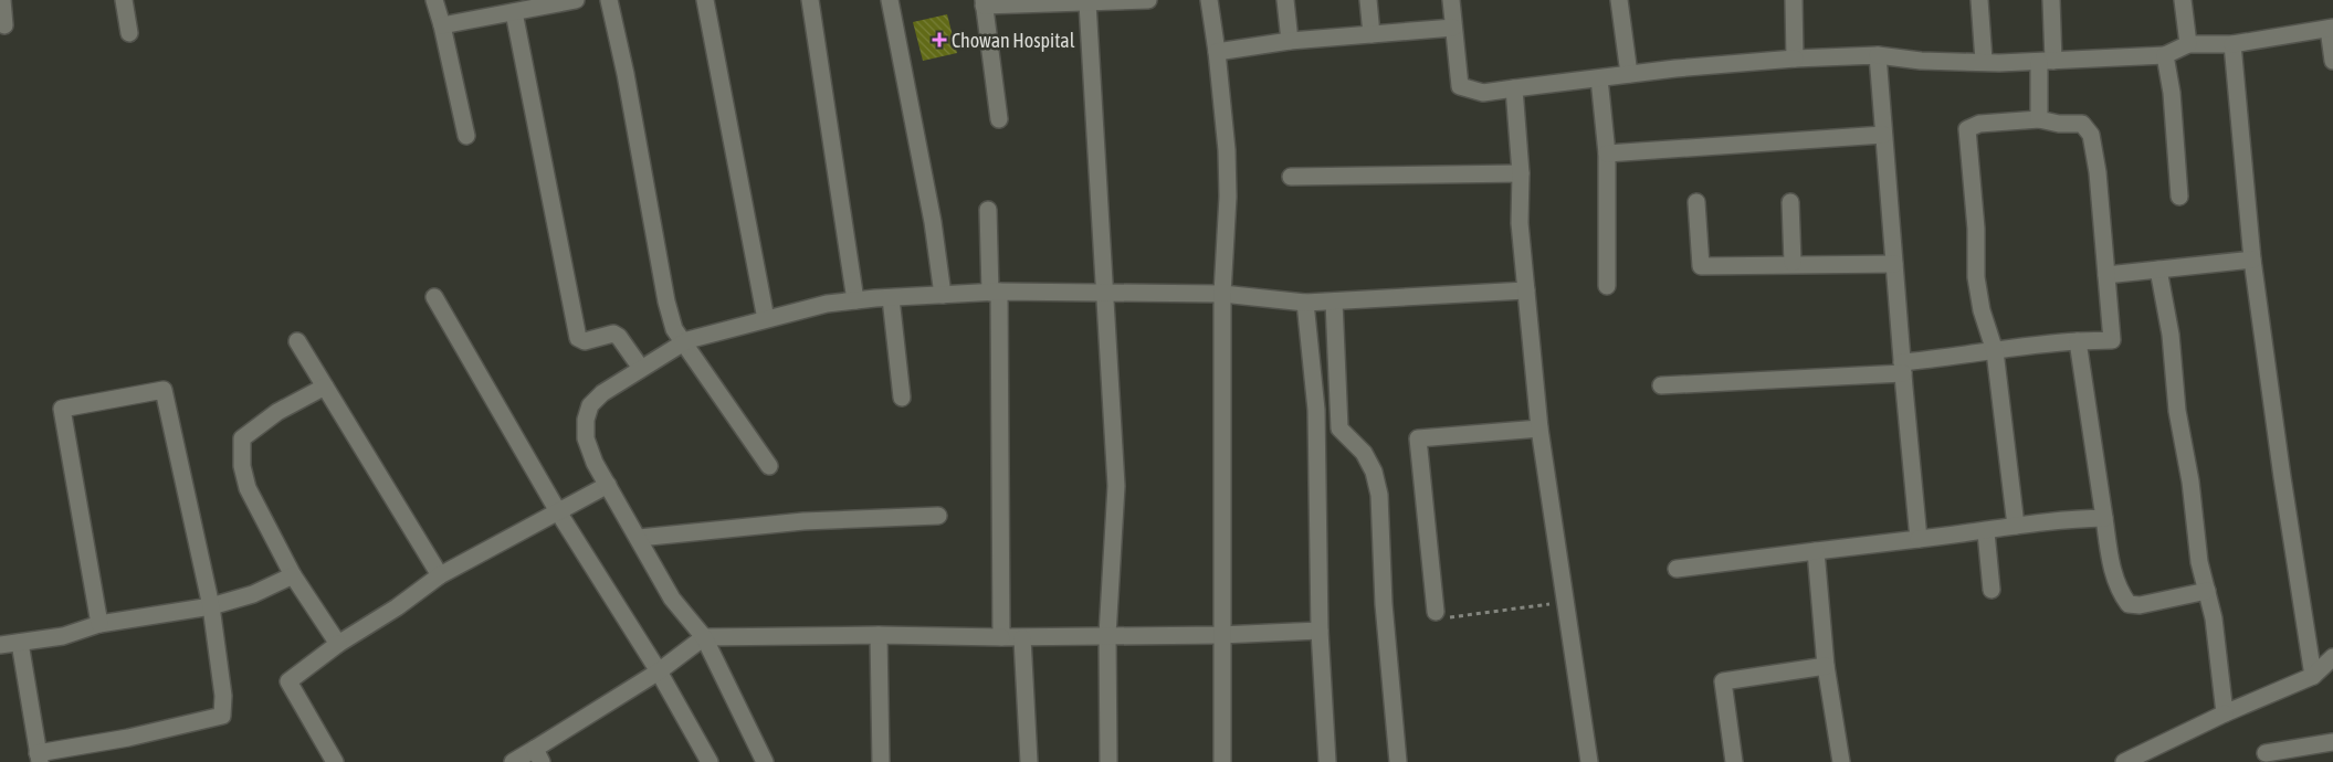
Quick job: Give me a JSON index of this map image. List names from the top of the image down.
{
  "places": {
    "health": ["Chowan Hospital"]
  }
}
